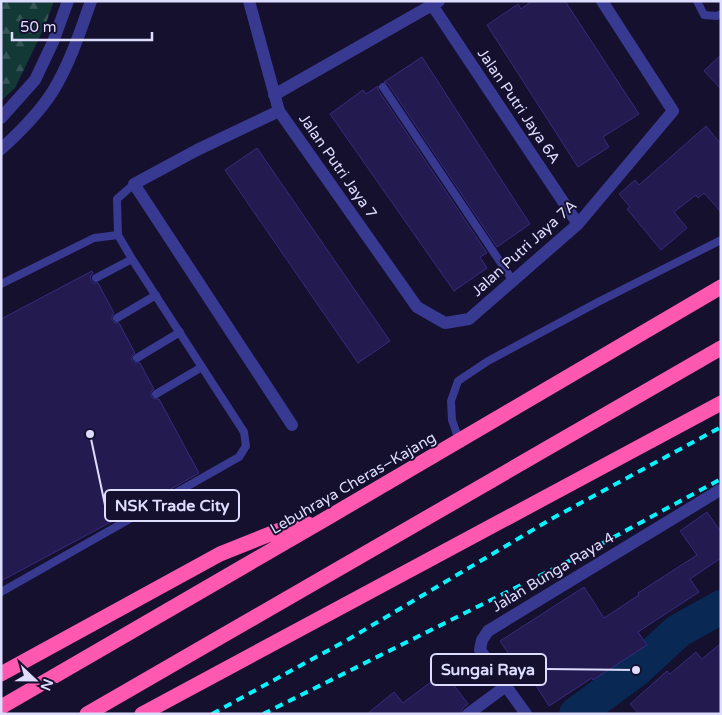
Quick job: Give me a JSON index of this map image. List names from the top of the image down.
{
  "streets": {
    "highway": ["Lebuhraya Cheras–Kajang"],
    "street": [
      "Jalan Putri Jaya 6A",
      "Jalan Putri Jaya 7",
      "Jalan Putri Jaya 7A",
      "Jalan Bunga Raya 4"
    ]
  },
  "crossings": [
    ["Jalan Putri Jaya 6A", "Jalan Putri Jaya 7A"],
    ["Jalan Putri Jaya 7", "Jalan Putri Jaya 7A"]
  ],
  "places": ["NSK Trade City", "Sungai Raya"],
  "scale_bar": "50 m",
  "north": "right"
}
